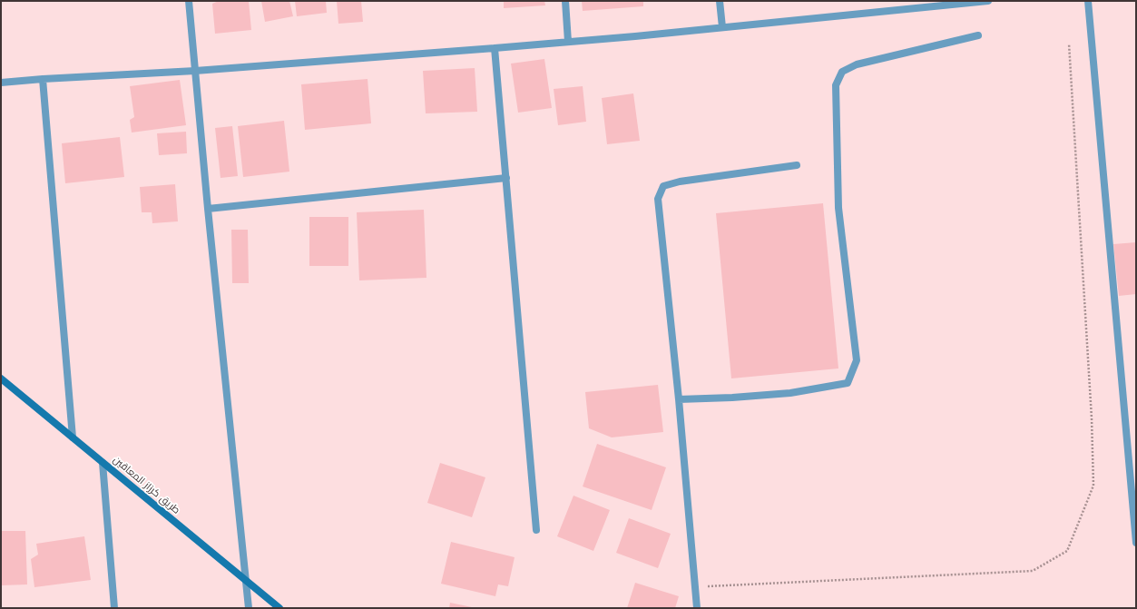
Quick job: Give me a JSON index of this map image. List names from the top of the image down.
{
  "streets": {
    "street": ["طريق كرزاز المعاقين"]
  }
}
